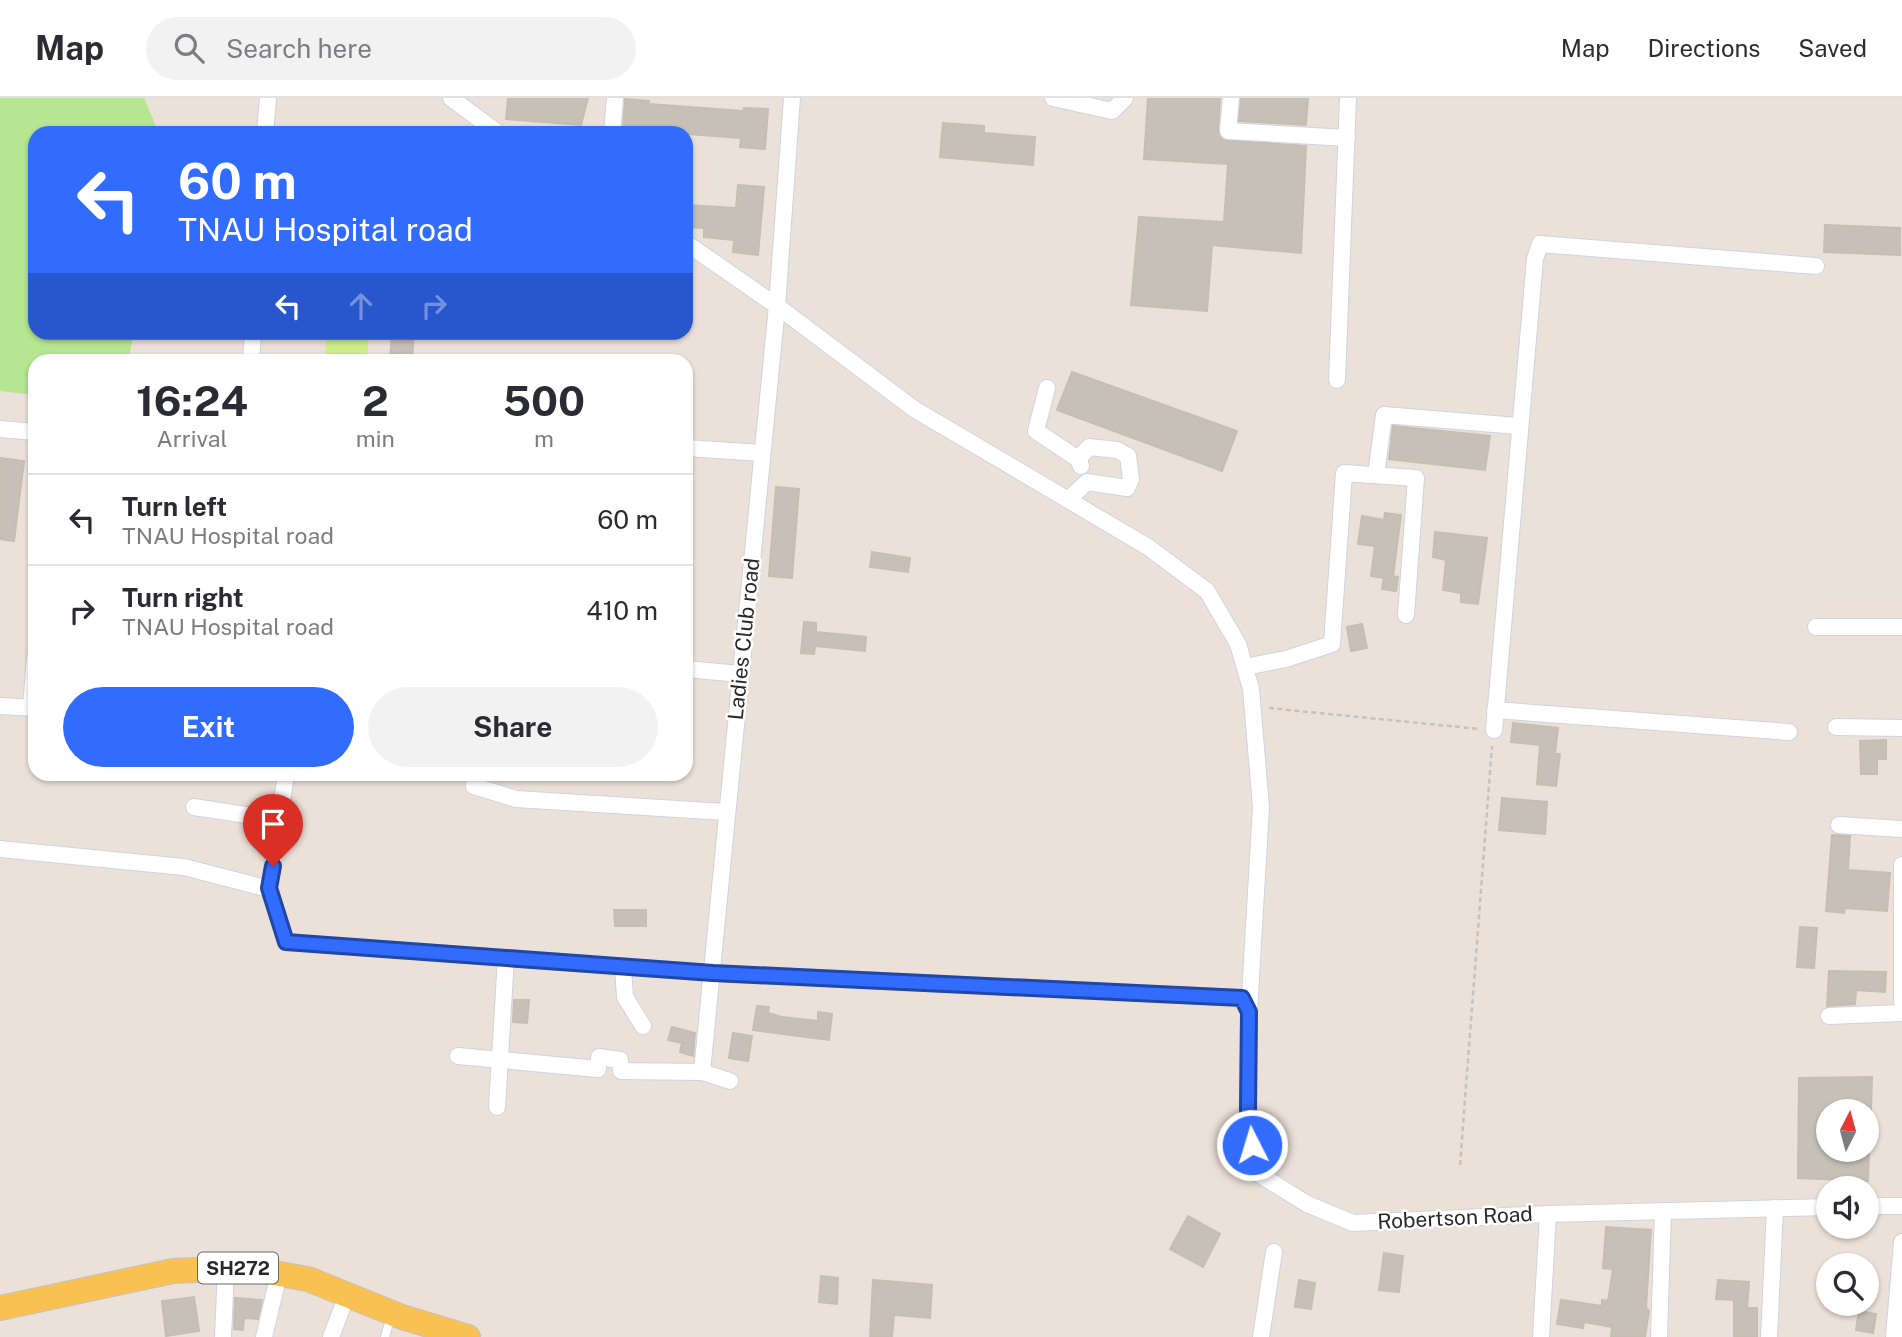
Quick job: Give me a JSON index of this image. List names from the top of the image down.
{
  "streets": {
    "main road": ["SH272"],
    "street": ["Ladies Club road", "Robertson Road"]
  },
  "north": "top",
  "page": {
    "header": "Map",
    "search": "Search here",
    "nav": ["Map", "Directions", "Saved"],
    "turn": ["60 m", "TNAU Hospital road"],
    "eta": [
      "16:24",
      "Arrival",
      "2",
      "min",
      "500",
      "m"
    ],
    "list": [
      {
        "name": "Turn left",
        "note": "TNAU Hospital road",
        "value": "60 m"
      },
      {
        "name": "Turn right",
        "note": "TNAU Hospital road",
        "value": "410 m"
      }
    ],
    "buttons": ["Exit", "Share"]
  }
}
